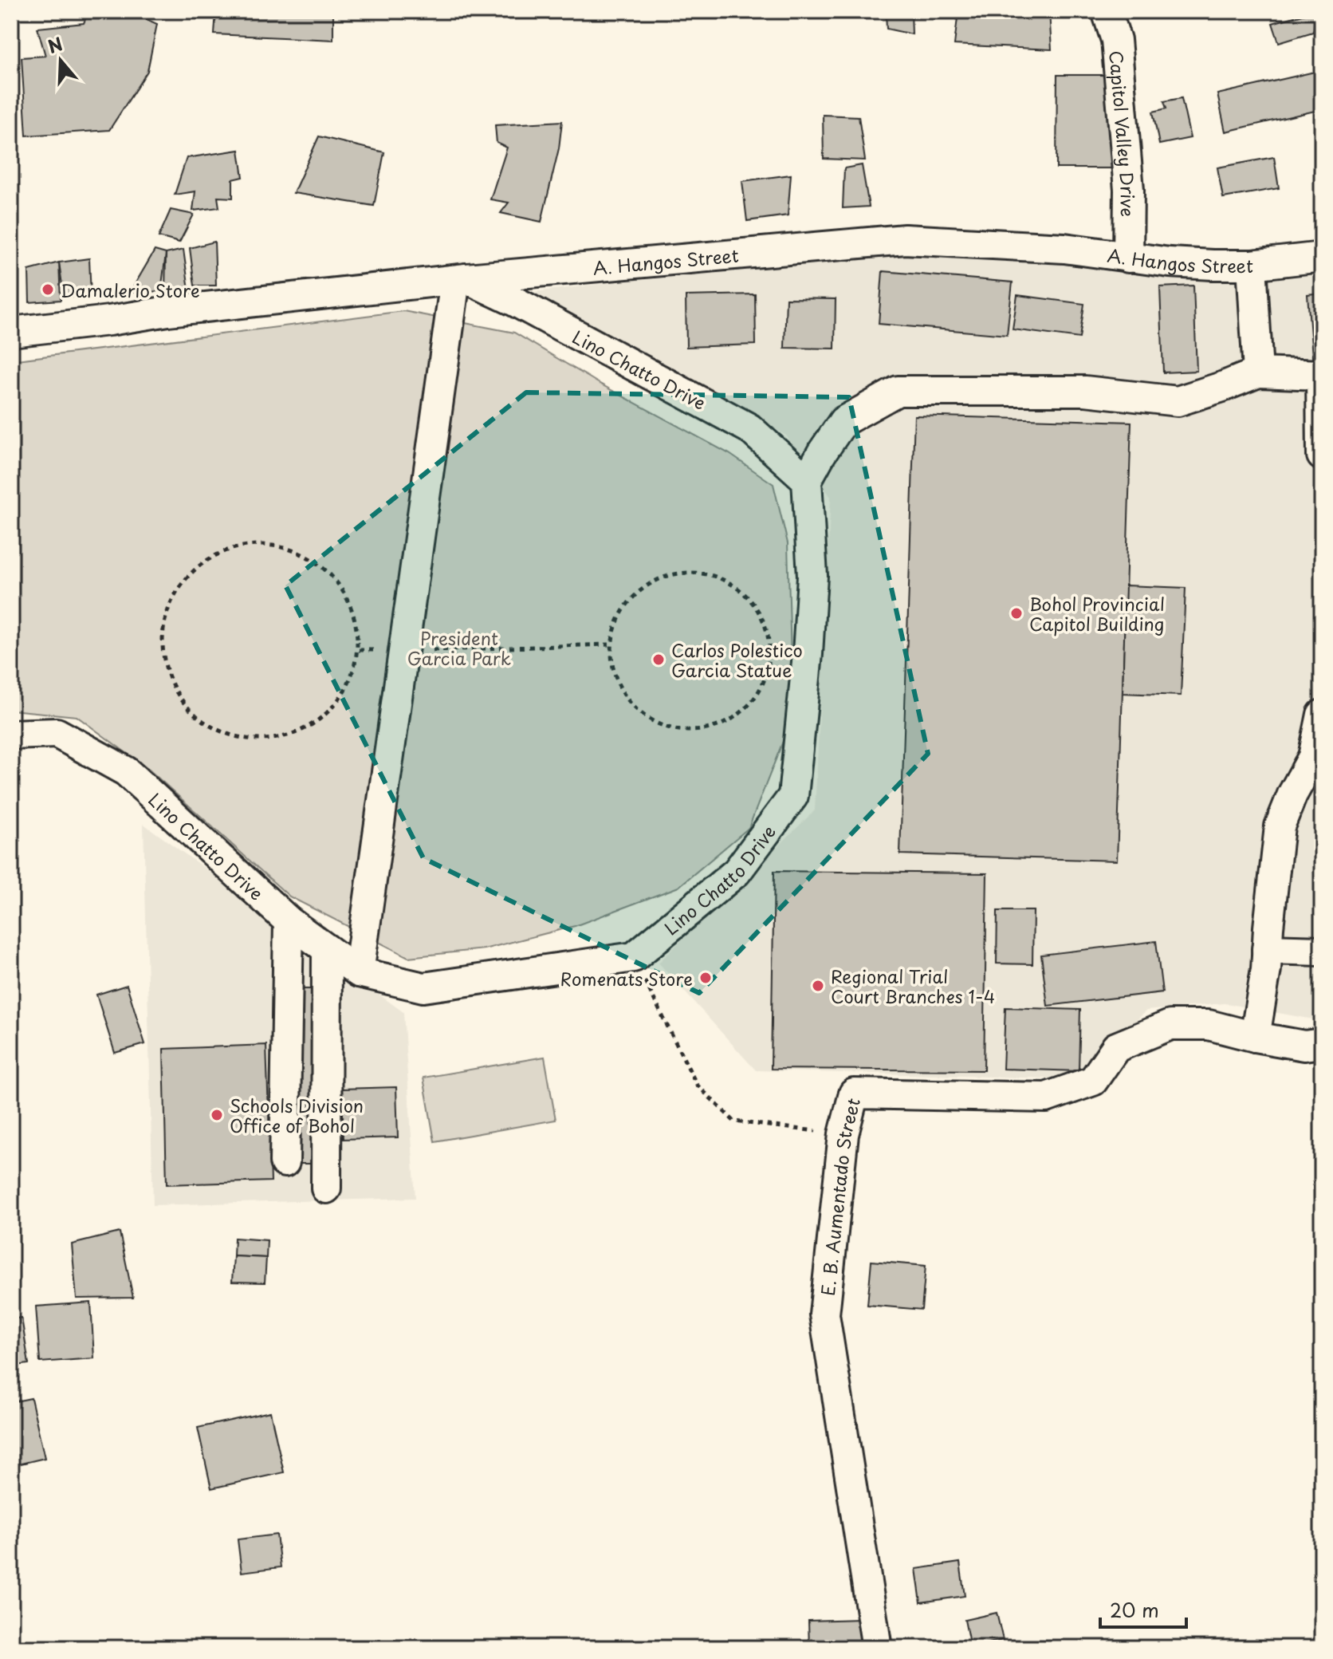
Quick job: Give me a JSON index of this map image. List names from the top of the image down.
{
  "streets": {
    "street": [
      "Capitol Valley Drive",
      "A. Hangos Street",
      "Lino Chatto Drive",
      "E. B. Aumentado Street"
    ]
  },
  "crossings": [
    ["Capitol Valley Drive", "A. Hangos Street"],
    ["A. Hangos Street", "Lino Chatto Drive"]
  ],
  "parks": ["President Garcia Park"],
  "places": [
    "Damalerio Store",
    "Bohol Provincial Capitol Building",
    "Carlos Polestico Garcia Statue",
    "Romenats Store",
    "Regional Trial Court Branches 1-4",
    "Schools Division Office of Bohol"
  ],
  "scale_bar": "20 m",
  "north": "top"
}
